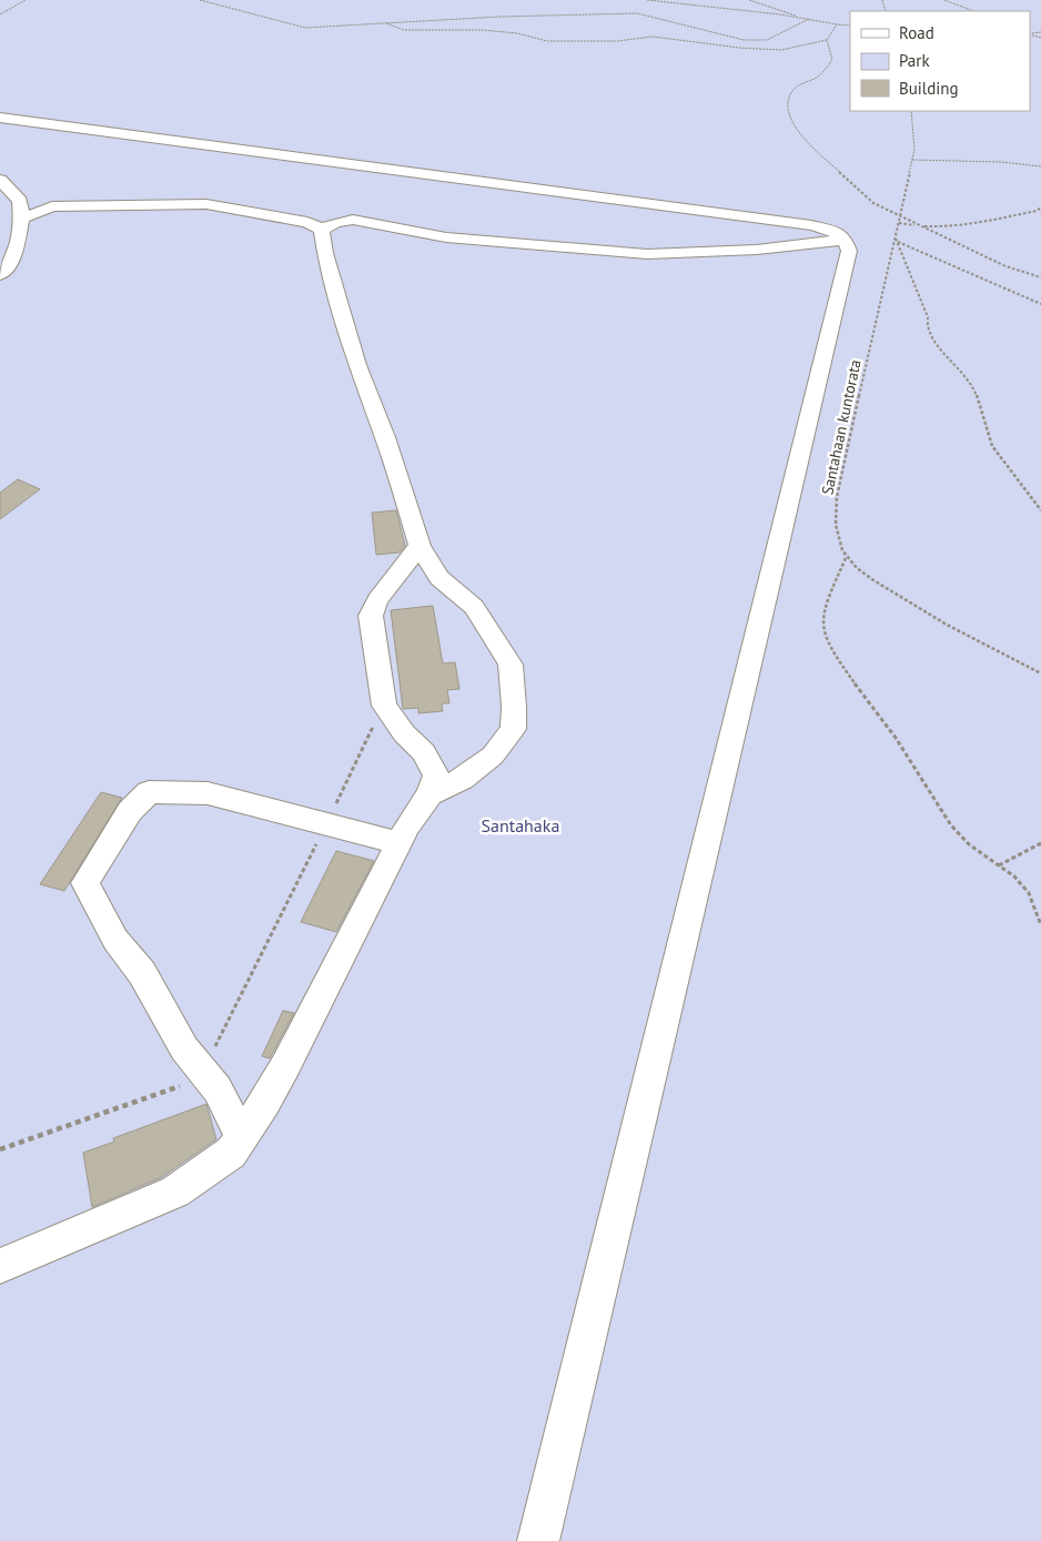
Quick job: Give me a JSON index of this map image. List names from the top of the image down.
{
  "streets": {
    "path": ["Santahaan kuntorata"]
  },
  "parks": ["Santahaka"],
  "legend": ["Road", "Park", "Building"]
}
